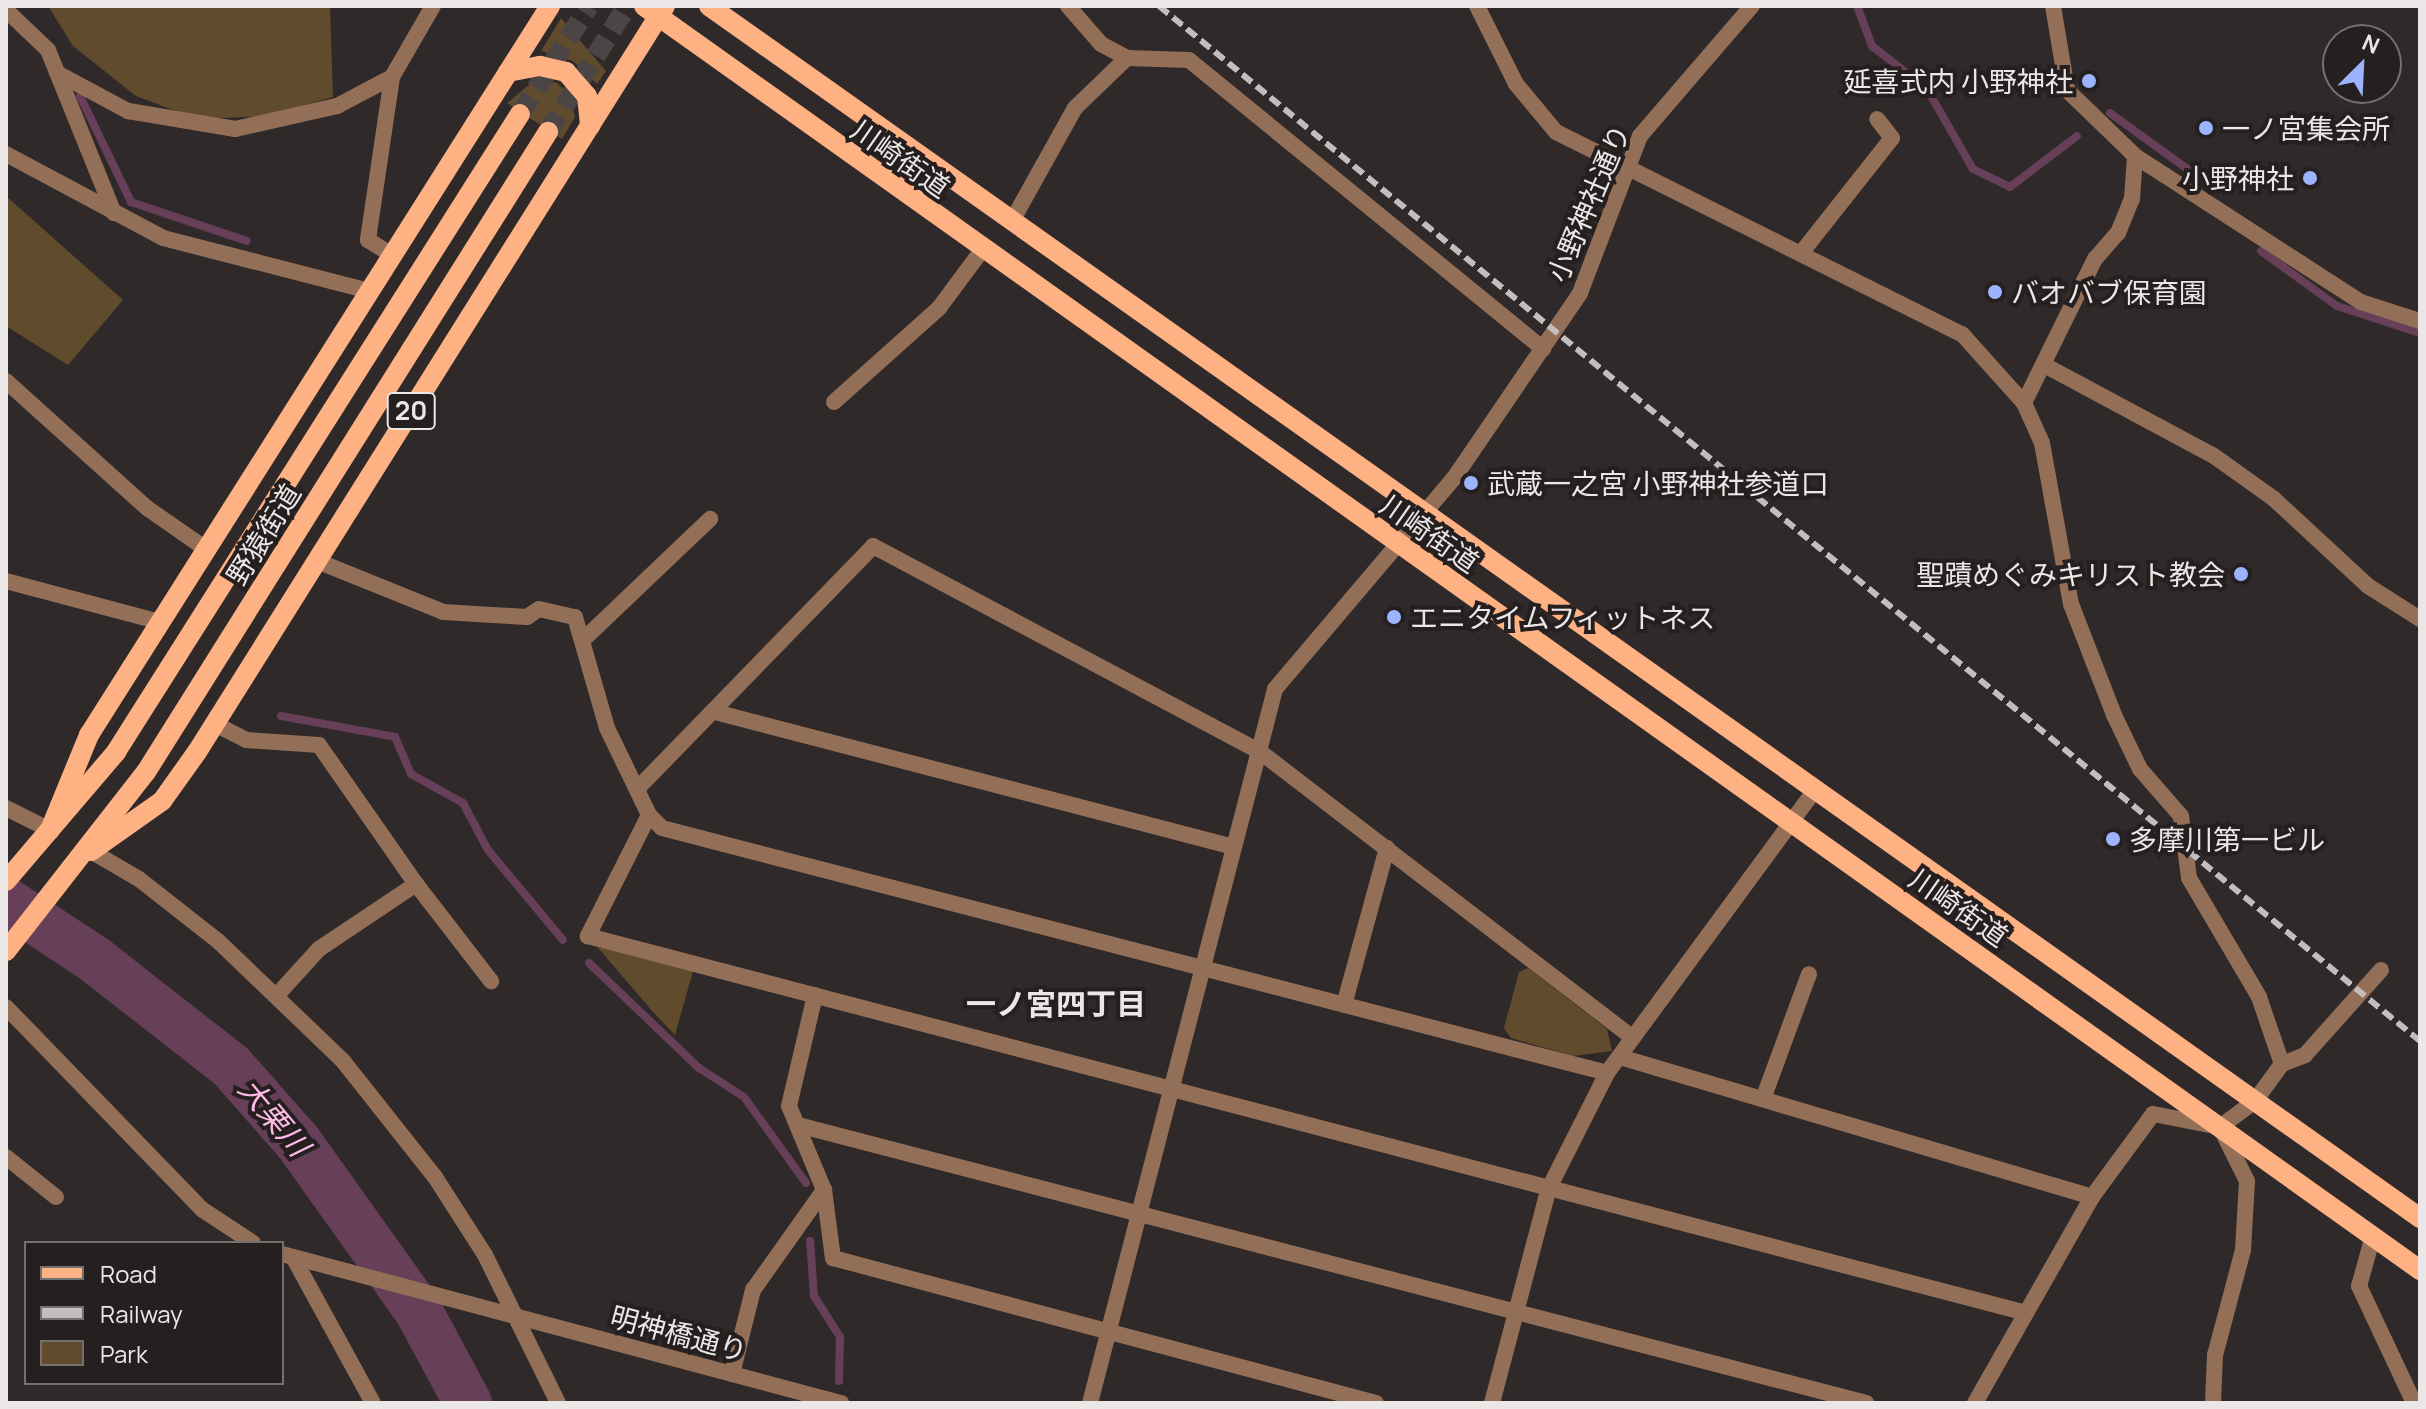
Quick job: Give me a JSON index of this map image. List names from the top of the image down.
{
  "streets": {
    "main road": ["川崎街道", "20", "野猿街道"],
    "street": ["小野神社通り", "明神橋通り"]
  },
  "crossings": [
    ["川崎街道", "小野神社通り"],
    ["川崎街道", "20"],
    ["20", "野猿街道"]
  ],
  "districts": ["一ノ宮四丁目"],
  "water": ["大栗川"],
  "places": [
    "延喜式内 小野神社",
    "一ノ宮集会所",
    "小野神社",
    "バオバブ保育園",
    "武蔵一之宮 小野神社参道口",
    "聖蹟めぐみキリスト教会",
    "エニタイムフィットネス",
    "多摩川第一ビル"
  ],
  "legend": ["Road", "Railway", "Park"],
  "north": "top right"
}
